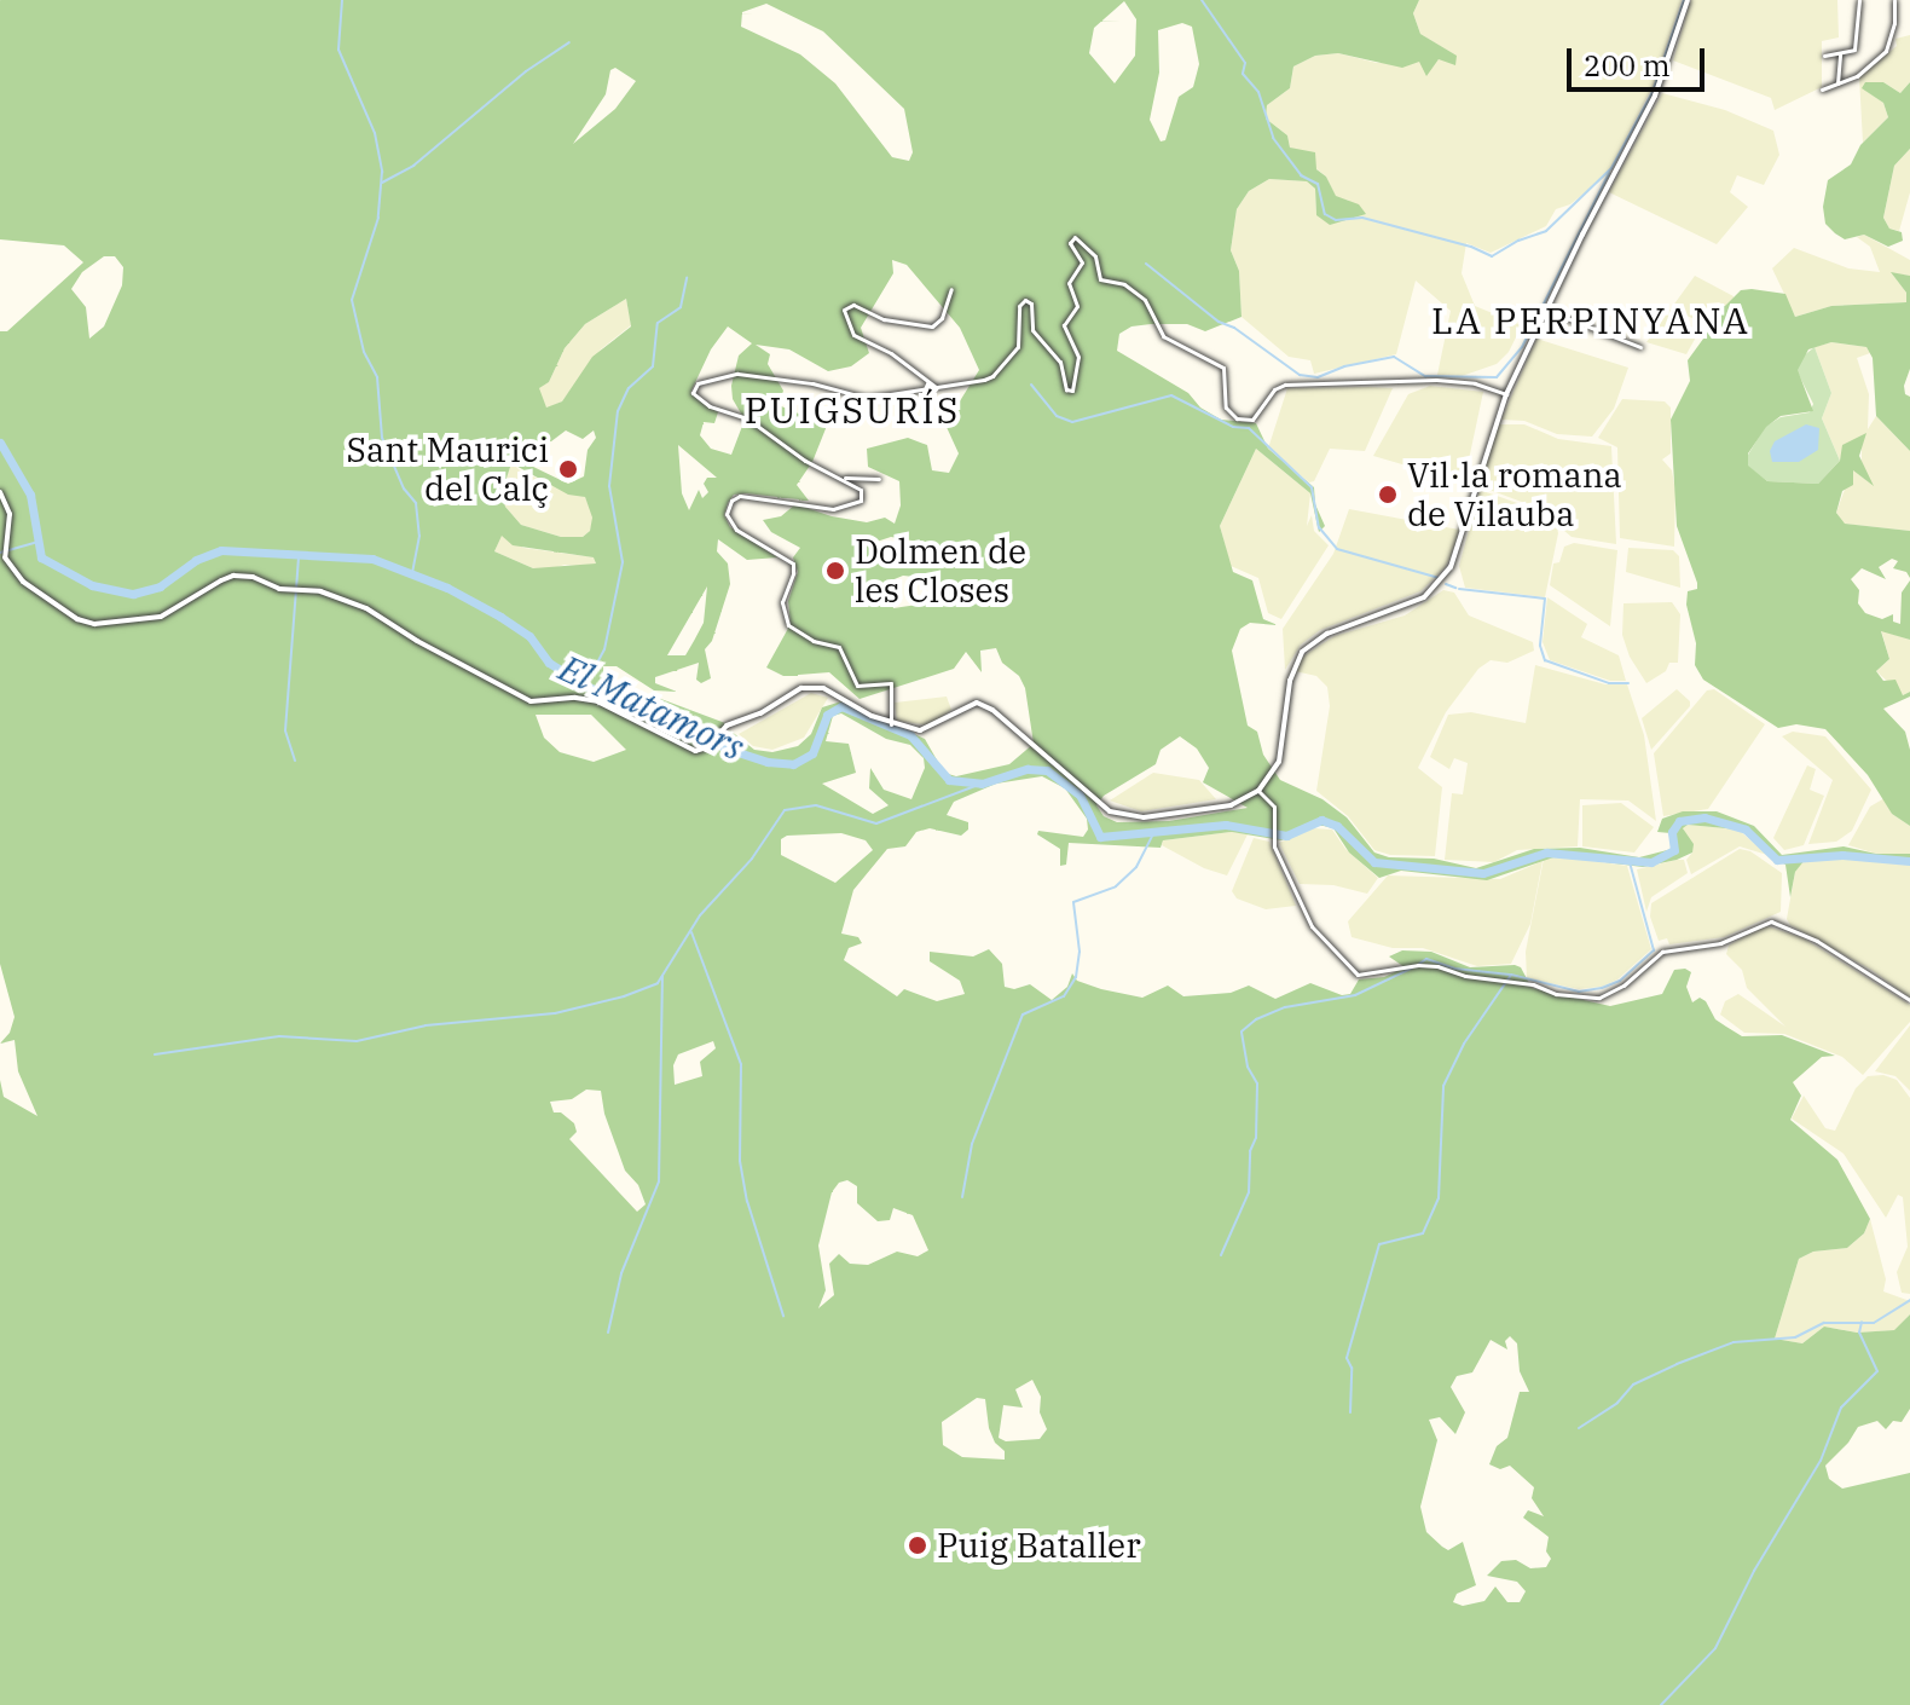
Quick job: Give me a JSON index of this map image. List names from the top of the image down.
{
  "districts": ["LA PERPINYANA", "PUIGSURÍS"],
  "water": ["El Matamors"],
  "places": [
    "Sant Maurici del Calç",
    "Vil·la romana de Vilauba",
    "Dolmen de les Closes",
    "Puig Bataller"
  ],
  "scale_bar": "200 m"
}
